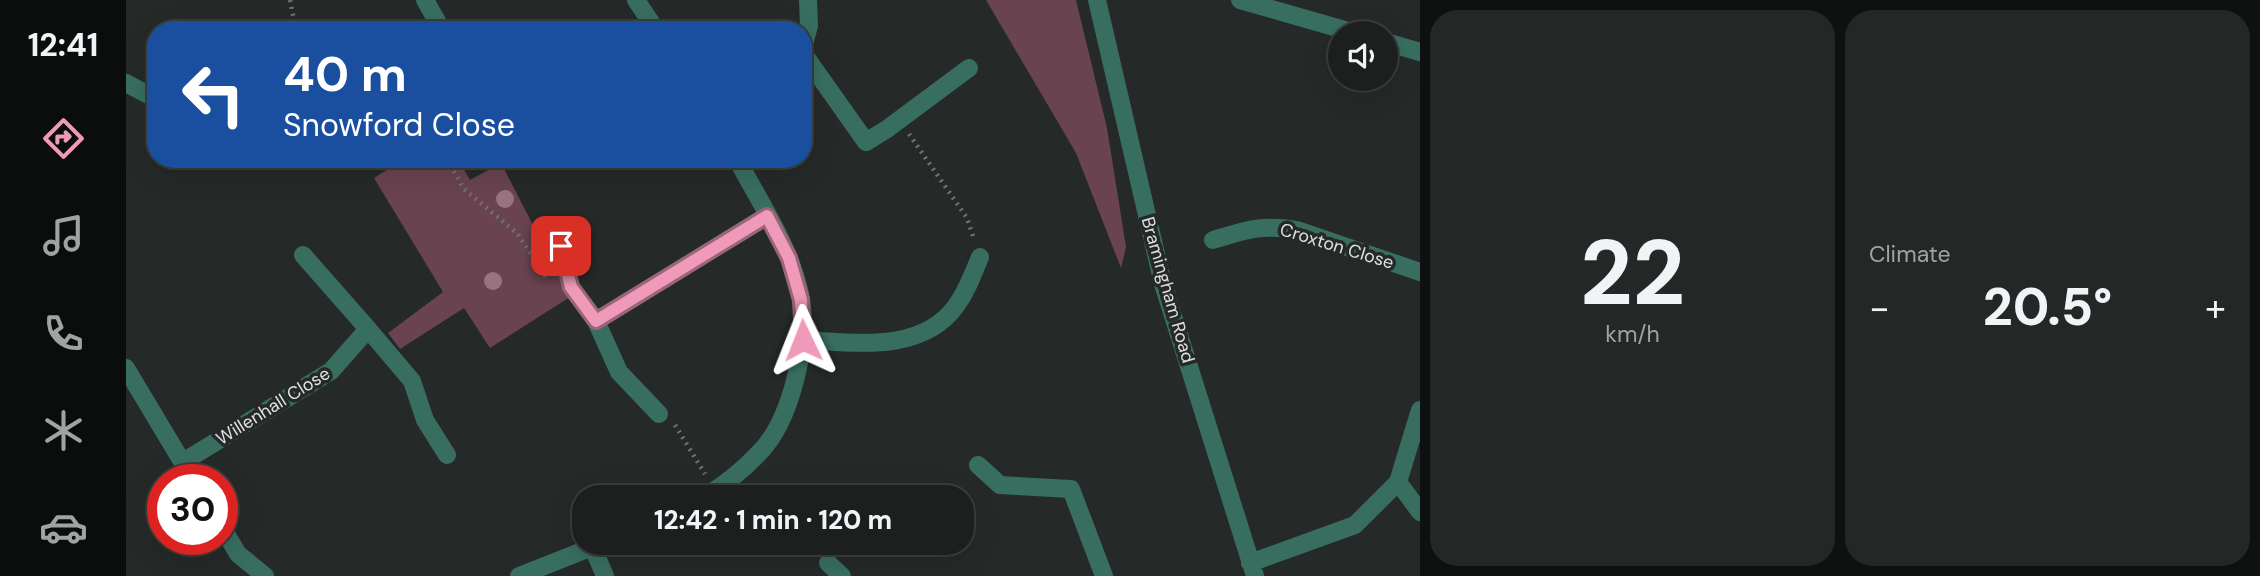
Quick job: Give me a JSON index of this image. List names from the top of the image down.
{
  "streets": {
    "street": ["Croxton Close", "Bramingham Road", "Willenhall Close"]
  },
  "page": {
    "tabs": "12:41",
    "tile": [
      ["22", "km/h"],
      "Climate"
    ],
    "turn": ["40 m", "Snowford Close"],
    "heat": ["−", "20.5°", "+"],
    "limit": "30",
    "trip": "12:42 · 1 min · 120 m"
  }
}
